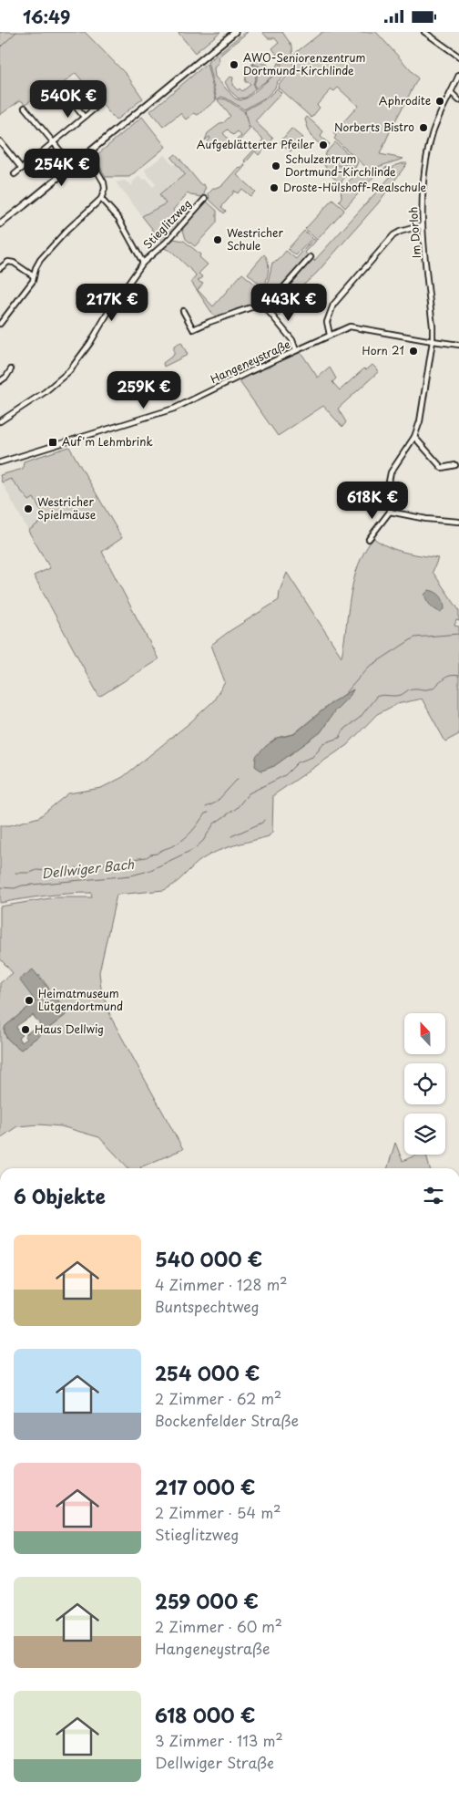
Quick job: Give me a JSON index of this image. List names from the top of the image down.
{
  "streets": {
    "street": ["Stieglitzweg", "Im Dorloh", "Hangeneystraße"]
  },
  "crossings": [
    ["Im Dorloh", "Hangeneystraße"]
  ],
  "water": ["Dellwiger Bach"],
  "places": {
    "other": [
      "AWO-Seniorenzentrum Dortmund-Kirchlinde",
      "Aphrodite",
      "Norberts Bistro",
      "Aufgeblätterter Pfeiler",
      "Schulzentrum Dortmund-Kirchlinde",
      "Droste-Hülshoff-Realschule",
      "Westricher Schule",
      "Horn 21",
      "Westricher Spielmäuse",
      "Heimatmuseum Lütgendortmund",
      "Haus Dellwig"
    ],
    "transit": ["Auf'm Lehmbrink"]
  },
  "north": "top",
  "page": {
    "status": "16:49",
    "price": [
      "540K €",
      "254K €",
      "217K €",
      "443K €",
      "259K €",
      "618K €"
    ],
    "heading": "6 Objekte",
    "list": [
      {
        "name": "540 000 €",
        "note": "4 Zimmer · 128 m² · Buntspechtweg"
      },
      {
        "name": "254 000 €",
        "note": "2 Zimmer · 62 m² · Bockenfelder Straße"
      },
      {
        "name": "217 000 €",
        "note": "2 Zimmer · 54 m² · Stieglitzweg"
      },
      {
        "name": "259 000 €",
        "note": "2 Zimmer · 60 m² · Hangeneystraße"
      },
      {
        "name": "618 000 €",
        "note": "3 Zimmer · 113 m² · Dellwiger Straße"
      }
    ]
  }
}
